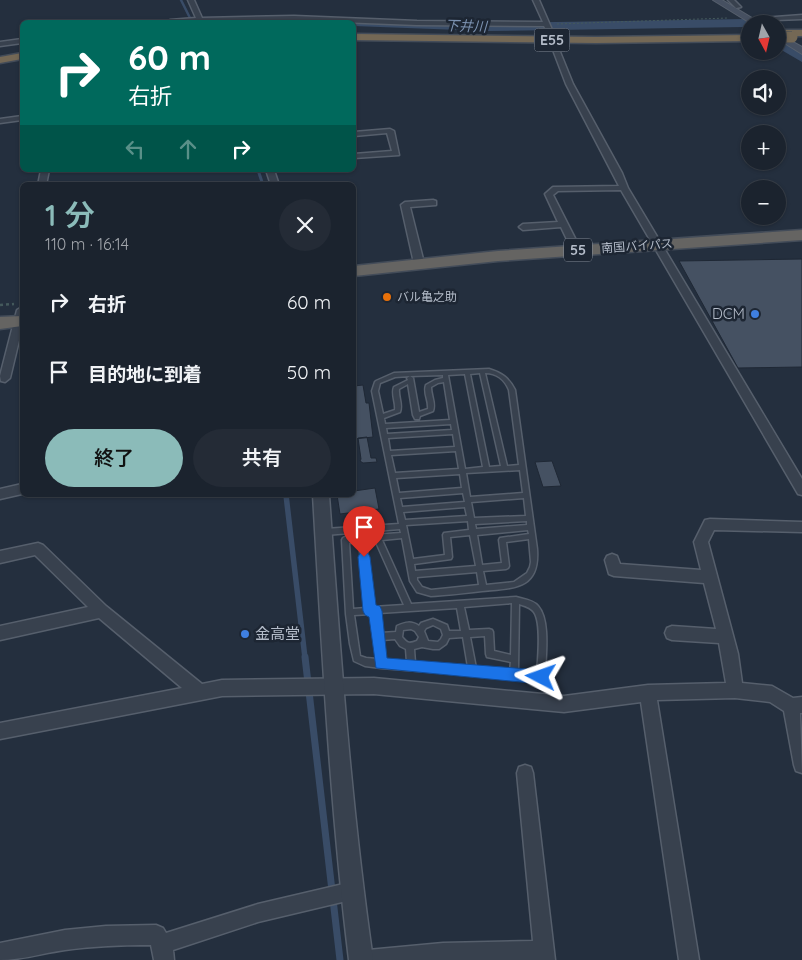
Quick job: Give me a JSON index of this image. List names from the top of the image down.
{
  "streets": {
    "highway": ["E55", "南国バイパス", "55"]
  },
  "water": ["下井川"],
  "places": ["バル亀之助", "DCM", "金高堂"],
  "north": "bottom",
  "page": {
    "map_buttons": ["+", "−"],
    "turn": ["60 m", "右折"],
    "heading": ["1 分", "110 m · 16:14"],
    "list": [
      {
        "name": "右折",
        "value": "60 m"
      },
      {
        "name": "目的地に到着",
        "value": "50 m"
      }
    ],
    "buttons": ["終了", "共有"]
  }
}
